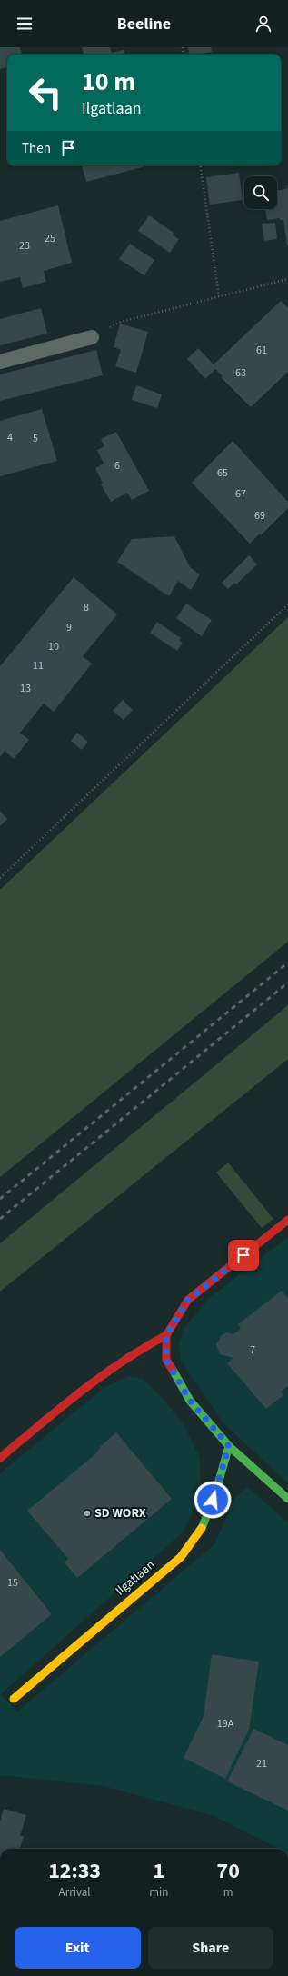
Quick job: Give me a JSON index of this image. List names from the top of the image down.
{
  "streets": {
    "street": ["Ilgatlaan"]
  },
  "places": ["SD WORX"],
  "house_numbers": [
    "25",
    "23",
    "61",
    "63",
    "4",
    "5",
    "6",
    "65",
    "67",
    "69",
    "8",
    "9",
    "10",
    "11",
    "13",
    "7",
    "15",
    "19A",
    "21"
  ],
  "page": {
    "header": "Beeline",
    "turn": ["10 m", "Ilgatlaan"],
    "then": "Then",
    "eta": [
      "12:33",
      "Arrival",
      "1",
      "min",
      "70",
      "m"
    ],
    "buttons": ["Exit", "Share"]
  }
}
